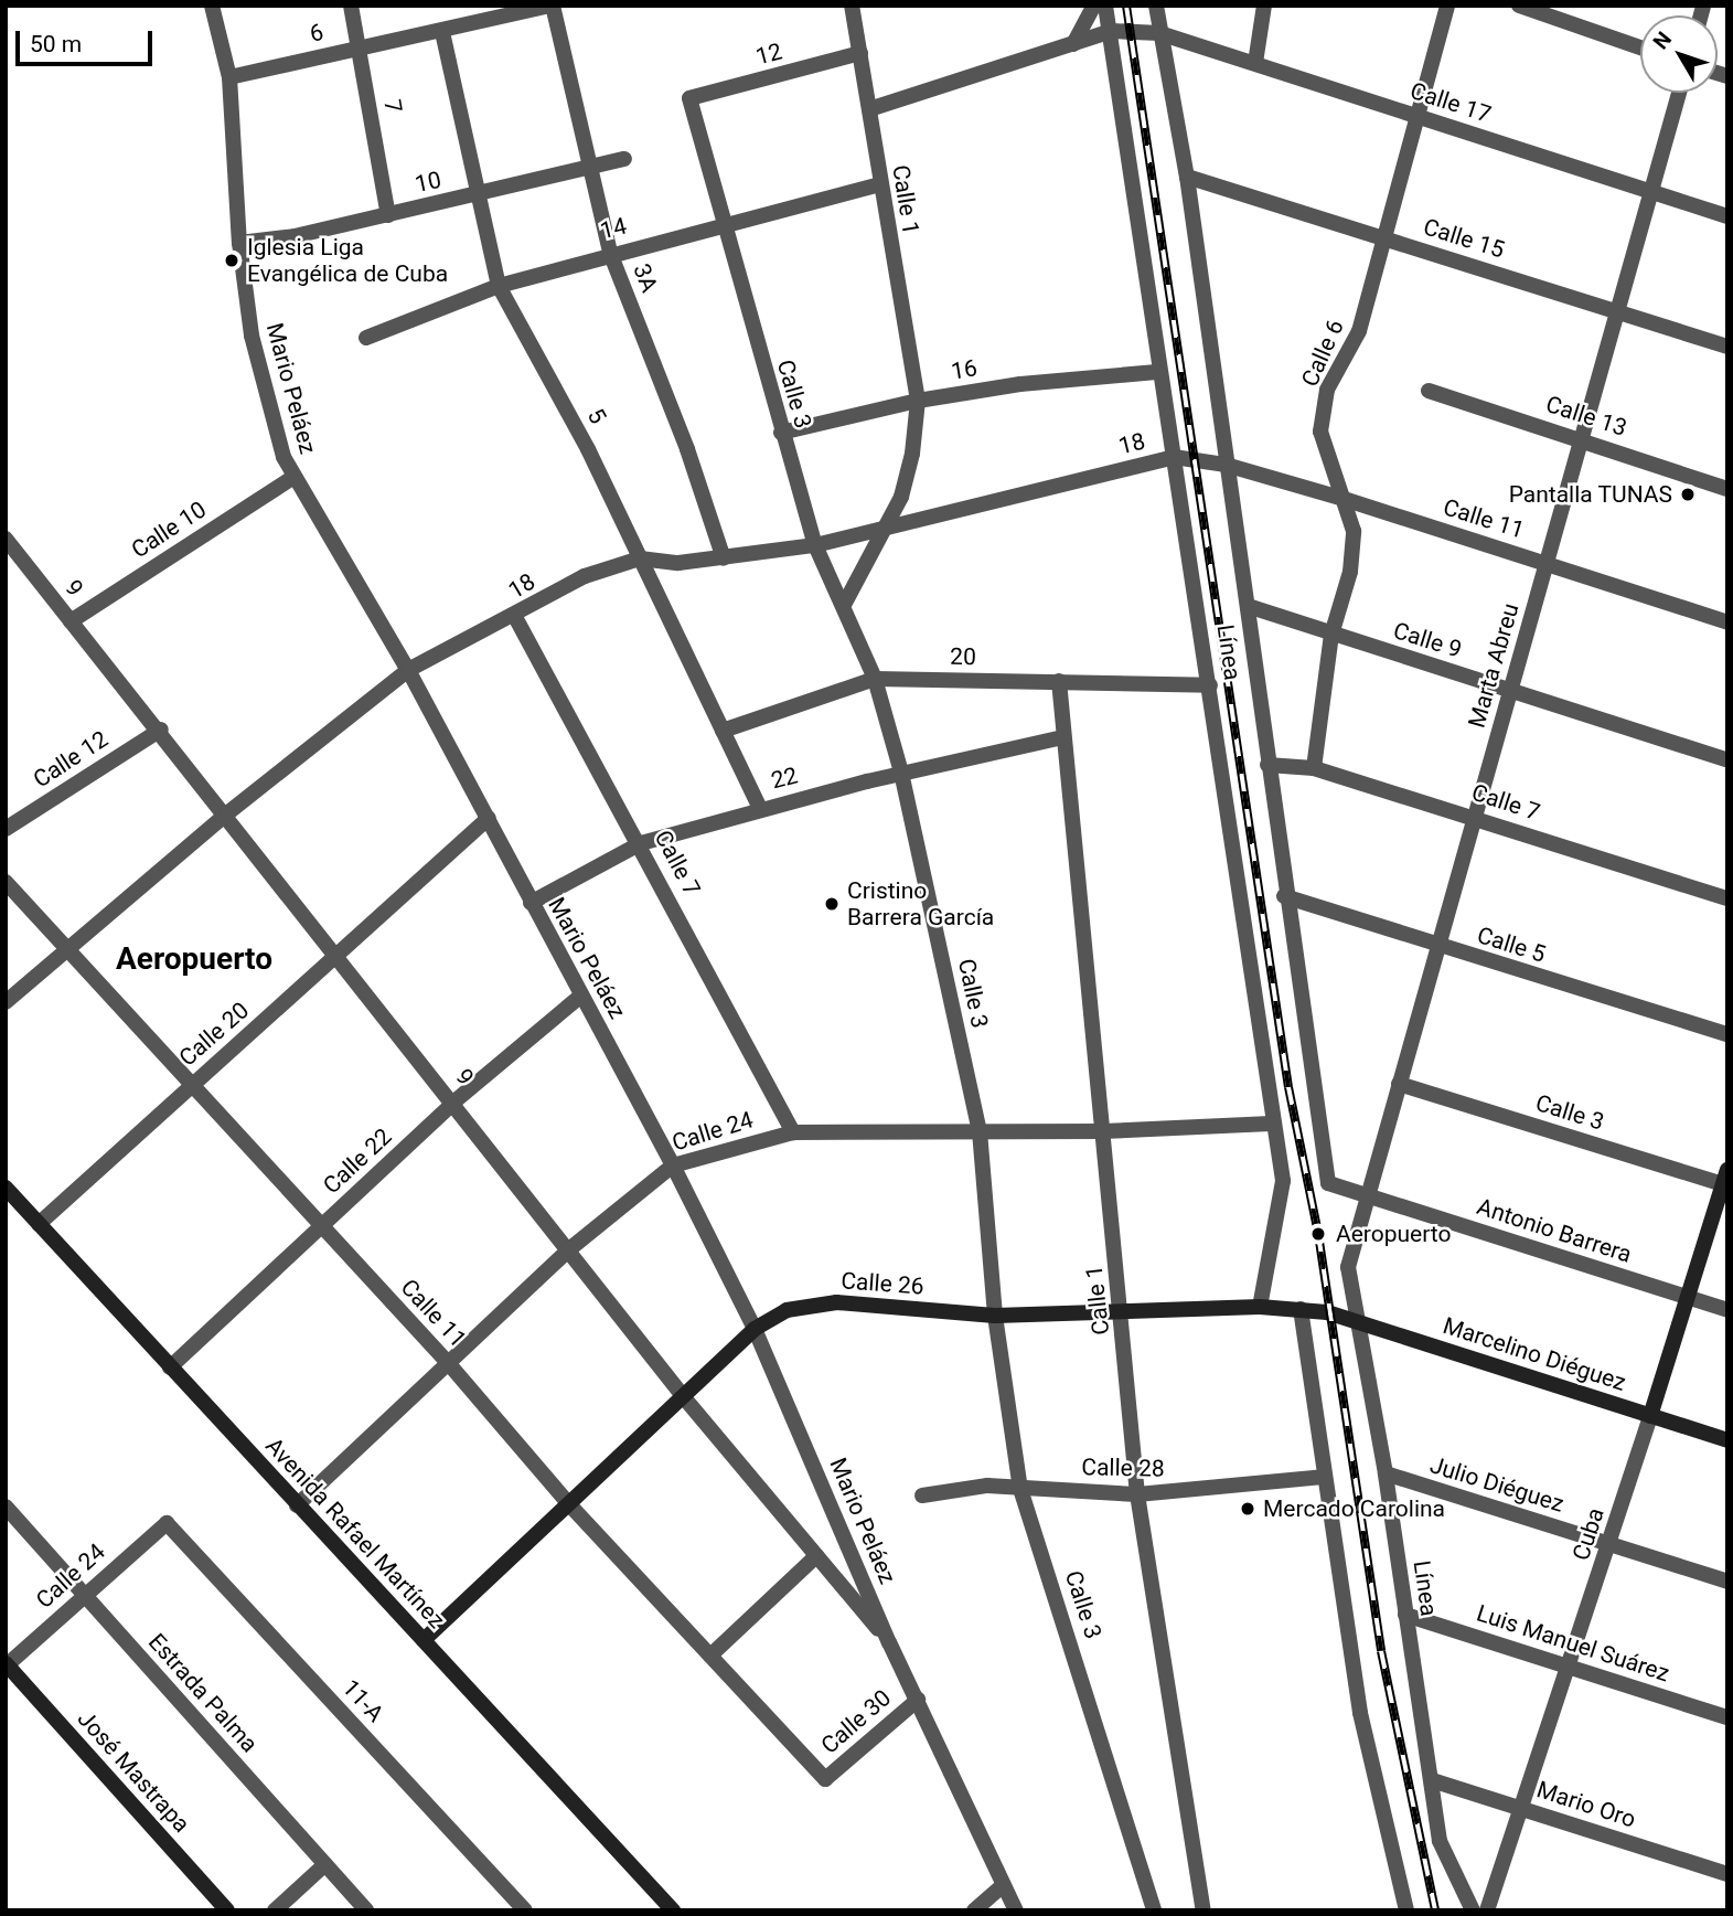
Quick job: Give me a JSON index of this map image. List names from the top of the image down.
{
  "streets": {
    "street": [
      "6",
      "12",
      "Calle 17",
      "7",
      "10",
      "Calle 1",
      "14",
      "Calle 15",
      "3A",
      "Calle 6",
      "16",
      "Mario Peláez",
      "Calle 3",
      "5",
      "Calle 13",
      "18",
      "Calle 11",
      "Calle 10",
      "9",
      "Calle 9",
      "Línea",
      "20",
      "Marta Abreu",
      "Calle 12",
      "22",
      "Calle 7",
      "Calle 5",
      "Calle 20",
      "Calle 24",
      "Calle 22",
      "Antonio Barrera",
      "Calle 26",
      "Marcelino Diéguez",
      "Calle 28",
      "Julio Diéguez",
      "Avenida Rafael Martínez",
      "Cuba",
      "Luis Manuel Suárez",
      "Estrada Palma",
      "11-A",
      "Calle 30",
      "José Mastrapa",
      "Mario Oro"
    ]
  },
  "crossings": [
    ["6", "7"],
    ["6", "3A"],
    ["6", "Mario Peláez"],
    ["6", "5"],
    ["12", "Calle 1"],
    ["12", "Calle 3"],
    ["Calle 17", "Calle 6"],
    ["Calle 17", "Línea"],
    ["Calle 17", "Marta Abreu"],
    ["7", "10"],
    ["10", "3A"],
    ["10", "Mario Peláez"],
    ["10", "5"],
    ["Calle 1", "14"],
    ["Calle 1", "16"],
    ["Calle 1", "Calle 3"],
    ["Calle 1", "18"],
    ["Calle 1", "20"],
    ["Calle 1", "22"],
    ["Calle 1", "Calle 24"],
    ["Calle 1", "Calle 26"],
    ["Calle 1", "Calle 28"],
    ["14", "3A"],
    ["14", "Calle 3"],
    ["14", "5"],
    ["Calle 15", "Calle 6"],
    ["Calle 15", "Línea"],
    ["Calle 15", "Marta Abreu"],
    ["3A", "18"],
    ["Calle 6", "Calle 11"],
    ["Calle 6", "Calle 9"],
    ["Calle 6", "Calle 7"],
    ["16", "Calle 3"],
    ["16", "Línea"],
    ["Mario Peláez", "18"],
    ["Mario Peláez", "Calle 10"],
    ["Mario Peláez", "9"],
    ["Mario Peláez", "22"],
    ["Mario Peláez", "Calle 20"],
    ["Mario Peláez", "Calle 24"],
    ["Mario Peláez", "Calle 22"],
    ["Mario Peláez", "Calle 26"],
    ["Mario Peláez", "Calle 30"],
    ["Calle 3", "18"],
    ["Calle 3", "20"],
    ["Calle 3", "Marta Abreu"],
    ["Calle 3", "22"],
    ["Calle 3", "Calle 24"],
    ["Calle 3", "Calle 26"],
    ["Calle 3", "Calle 28"],
    ["Calle 3", "Cuba"],
    ["5", "18"],
    ["5", "20"],
    ["5", "22"],
    ["Calle 13", "Marta Abreu"],
    ["18", "Calle 11"],
    ["18", "9"],
    ["18", "Línea"],
    ["18", "Calle 7"],
    ["Calle 11", "Línea"],
    ["Calle 11", "Marta Abreu"],
    ["Calle 11", "Calle 20"],
    ["Calle 11", "Calle 24"],
    ["Calle 11", "Calle 22"],
    ["Calle 11", "Calle 26"],
    ["Calle 11", "Calle 30"],
    ["Calle 10", "9"],
    ["9", "Calle 12"],
    ["9", "Calle 20"],
    ["9", "Calle 24"],
    ["9", "Calle 22"],
    ["9", "Calle 26"],
    ["Calle 9", "Línea"],
    ["Calle 9", "Marta Abreu"],
    ["Línea", "20"],
    ["Línea", "Marta Abreu"],
    ["Línea", "Calle 7"],
    ["Línea", "Calle 5"],
    ["Línea", "Calle 24"],
    ["Línea", "Antonio Barrera"],
    ["Línea", "Calle 26"],
    ["Línea", "Marcelino Diéguez"],
    ["Línea", "Julio Diéguez"],
    ["Línea", "Luis Manuel Suárez"],
    ["Línea", "Mario Oro"],
    ["Marta Abreu", "Calle 7"],
    ["Marta Abreu", "Calle 5"],
    ["Marta Abreu", "Antonio Barrera"],
    ["22", "Calle 7"],
    ["Calle 7", "Calle 24"],
    ["Calle 20", "Avenida Rafael Martínez"],
    ["Calle 24", "Avenida Rafael Martínez"],
    ["Calle 24", "Estrada Palma"],
    ["Calle 24", "11-A"],
    ["Calle 24", "José Mastrapa"],
    ["Calle 22", "Avenida Rafael Martínez"],
    ["Antonio Barrera", "Cuba"],
    ["Calle 26", "Marcelino Diéguez"],
    ["Calle 26", "Avenida Rafael Martínez"],
    ["Marcelino Diéguez", "Cuba"],
    ["Julio Diéguez", "Cuba"],
    ["Cuba", "Luis Manuel Suárez"],
    ["Cuba", "Mario Oro"]
  ],
  "districts": ["Aeropuerto"],
  "places": [
    "Iglesia Liga Evangélica de Cuba",
    "Pantalla TUNAS",
    "Cristino Barrera García",
    "Aeropuerto",
    "Mercado Carolina"
  ],
  "scale_bar": "50 m",
  "north": "top left"
}
